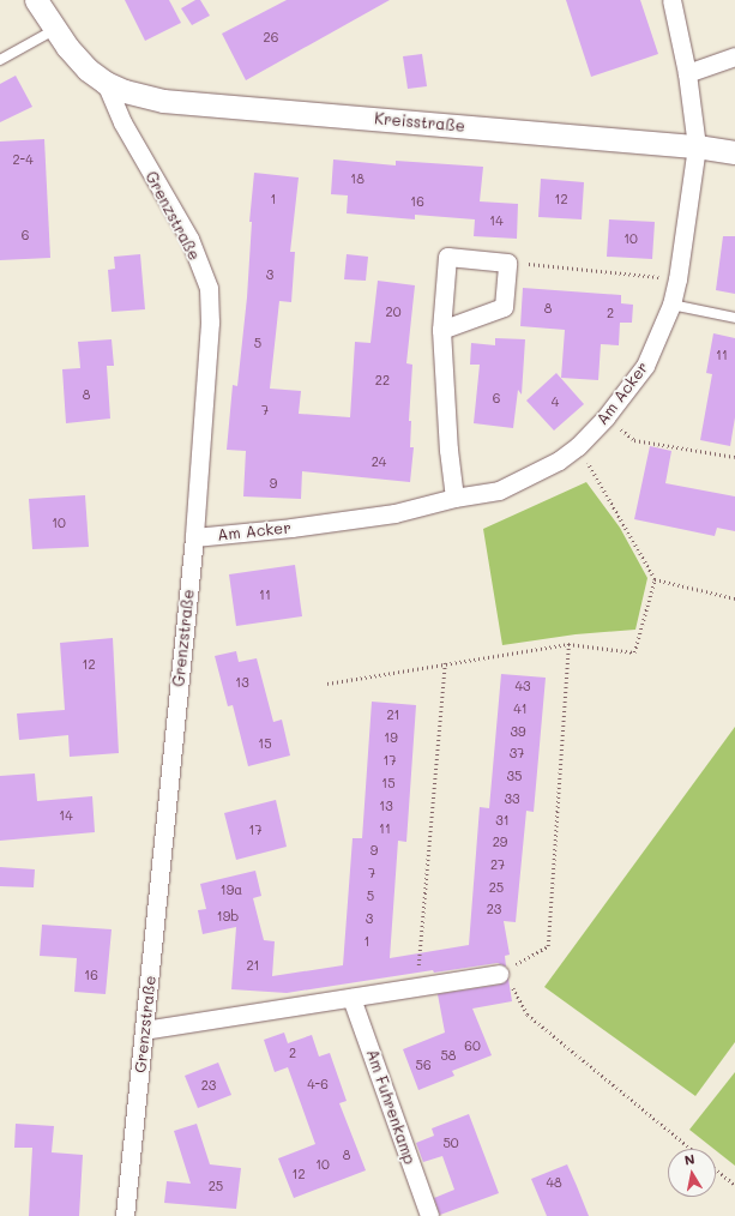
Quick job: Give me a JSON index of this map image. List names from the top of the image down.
{
  "streets": {
    "street": [
      "Kreisstraße",
      "Grenzstraße",
      "Am Acker",
      "Am Fuhrenkamp"
    ]
  },
  "crossings": [
    ["Kreisstraße", "Grenzstraße"],
    ["Kreisstraße", "Am Acker"],
    ["Grenzstraße", "Am Acker"]
  ],
  "house_numbers": [
    "26",
    "2-4",
    "18",
    "1",
    "12",
    "16",
    "14",
    "6",
    "10",
    "3",
    "8",
    "20",
    "2",
    "5",
    "11",
    "22",
    "8",
    "6",
    "4",
    "7",
    "24",
    "9",
    "10",
    "11",
    "12",
    "13",
    "43",
    "41",
    "21",
    "39",
    "19",
    "15",
    "37",
    "17",
    "35",
    "15",
    "33",
    "13",
    "14",
    "31",
    "11",
    "17",
    "29",
    "9",
    "27",
    "7",
    "25",
    "19a",
    "5",
    "23",
    "19b",
    "3",
    "1",
    "21",
    "16",
    "60",
    "2",
    "58",
    "56",
    "4-6",
    "23",
    "50",
    "8",
    "10",
    "12",
    "48",
    "25"
  ],
  "north": "top"
}
